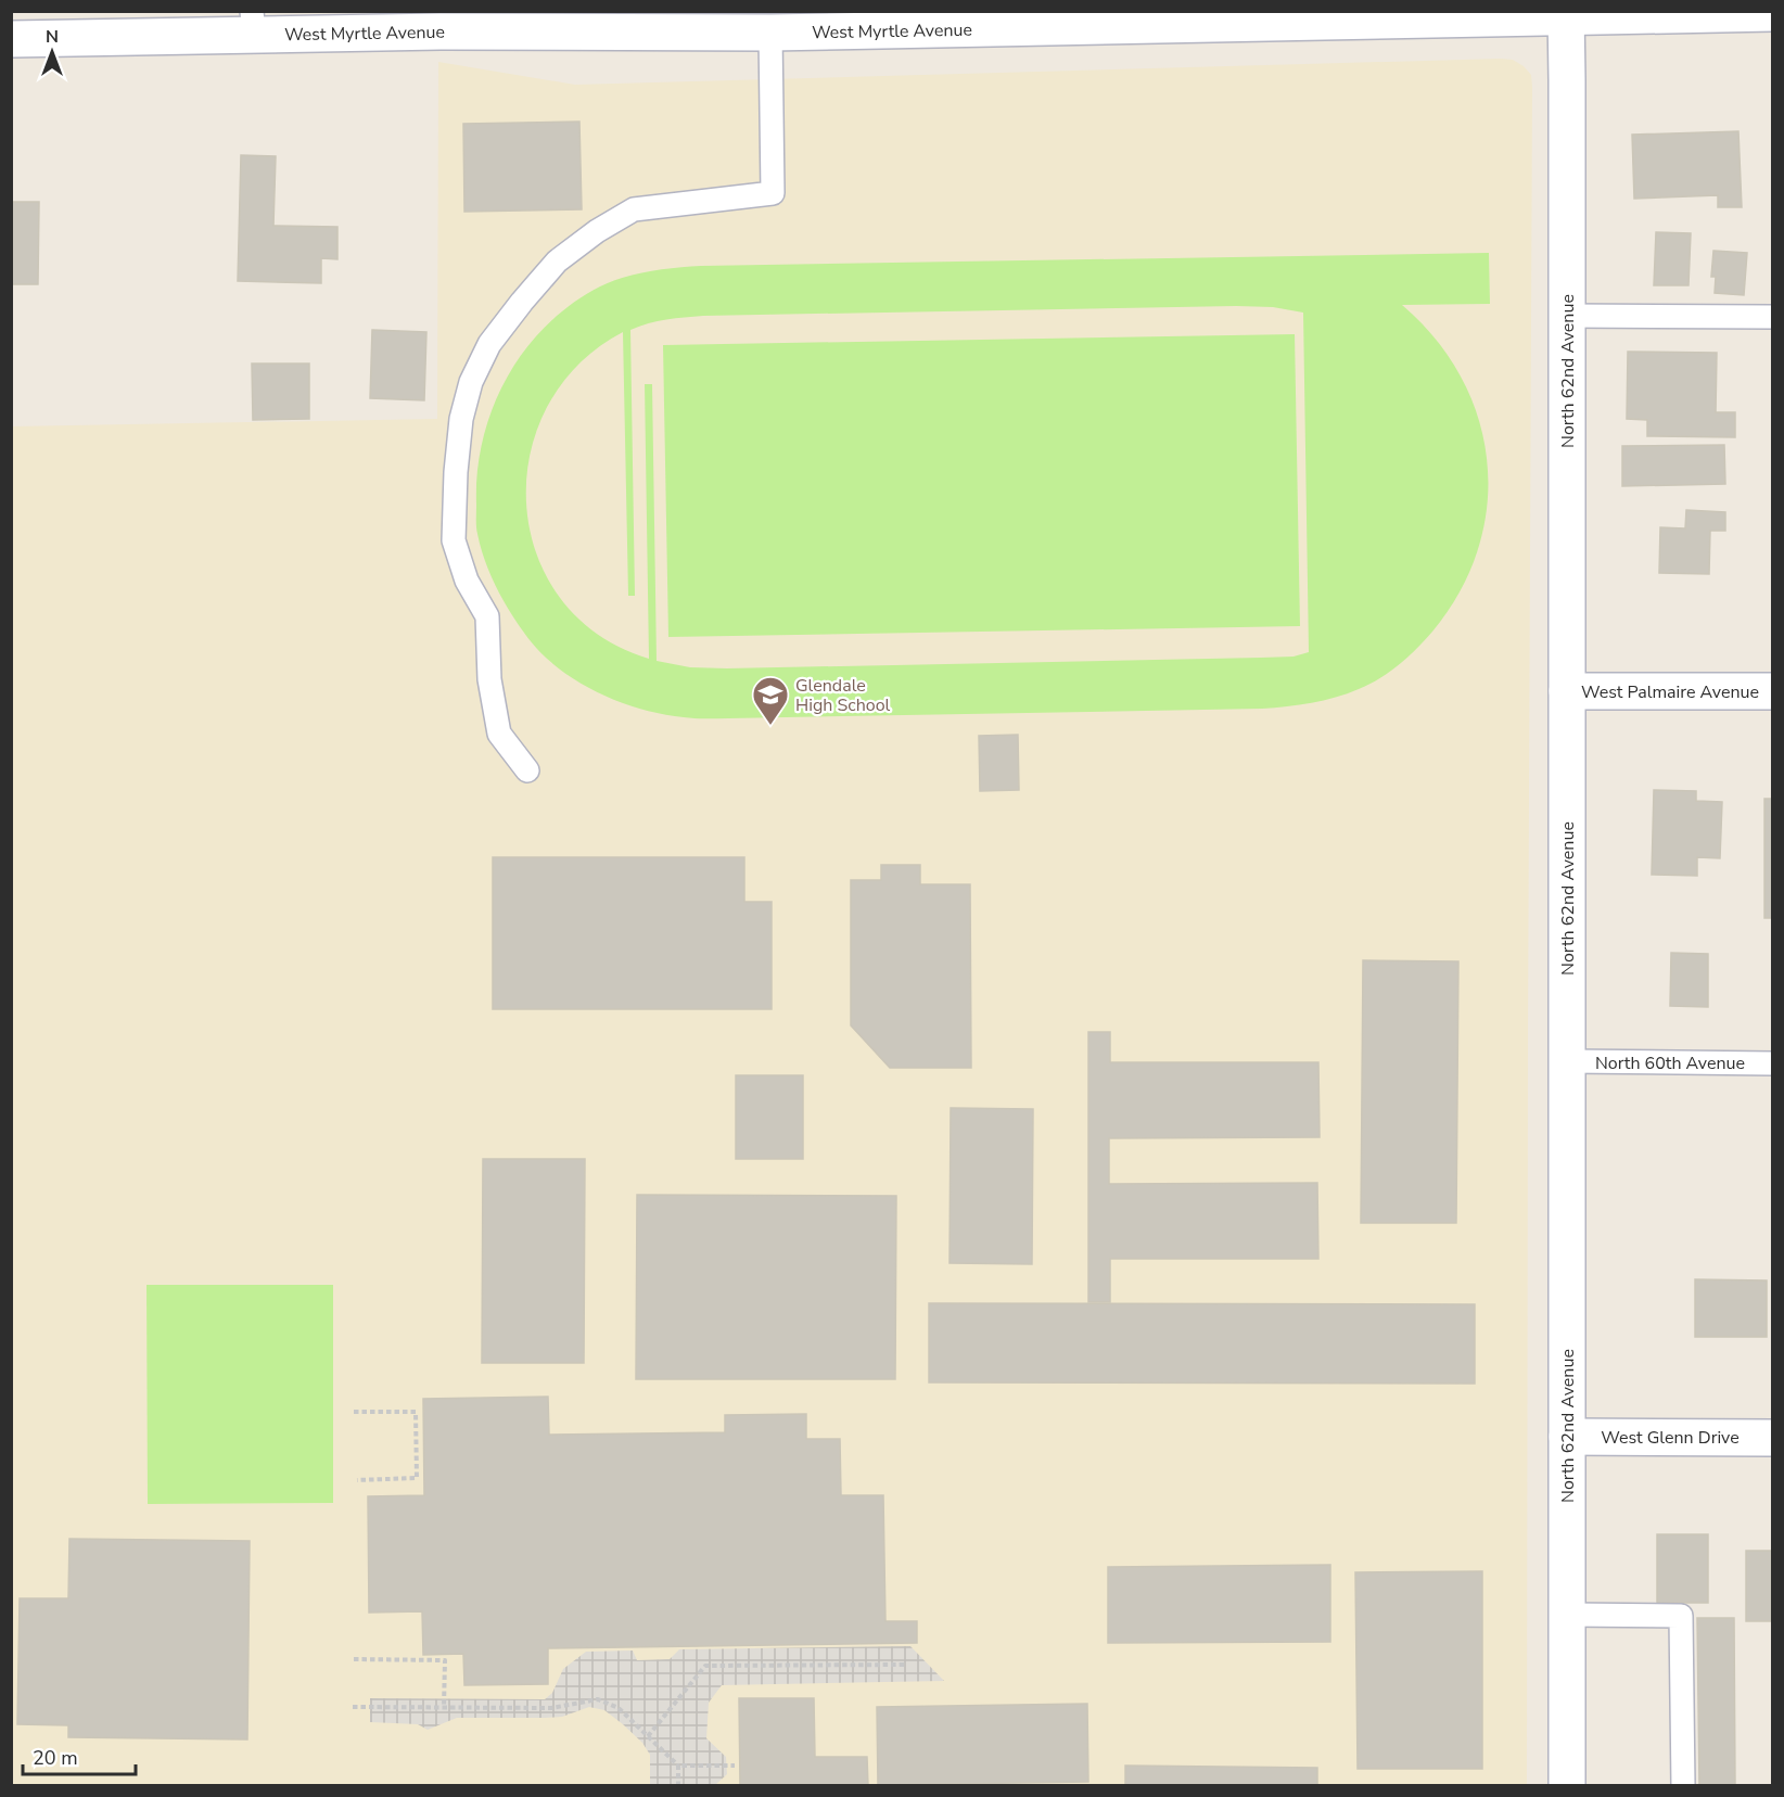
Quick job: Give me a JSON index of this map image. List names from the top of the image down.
{
  "streets": {
    "street": [
      "West Myrtle Avenue",
      "North 62nd Avenue",
      "West Palmaire Avenue",
      "West Glenn Drive"
    ],
    "lane": ["North 60th Avenue"]
  },
  "crossings": [
    ["West Myrtle Avenue", "North 62nd Avenue"],
    ["North 62nd Avenue", "West Palmaire Avenue"],
    ["North 62nd Avenue", "North 60th Avenue"],
    ["North 62nd Avenue", "West Glenn Drive"]
  ],
  "places": {
    "school or university": ["Glendale High School"]
  },
  "scale_bar": "20 m",
  "north": "top"
}
